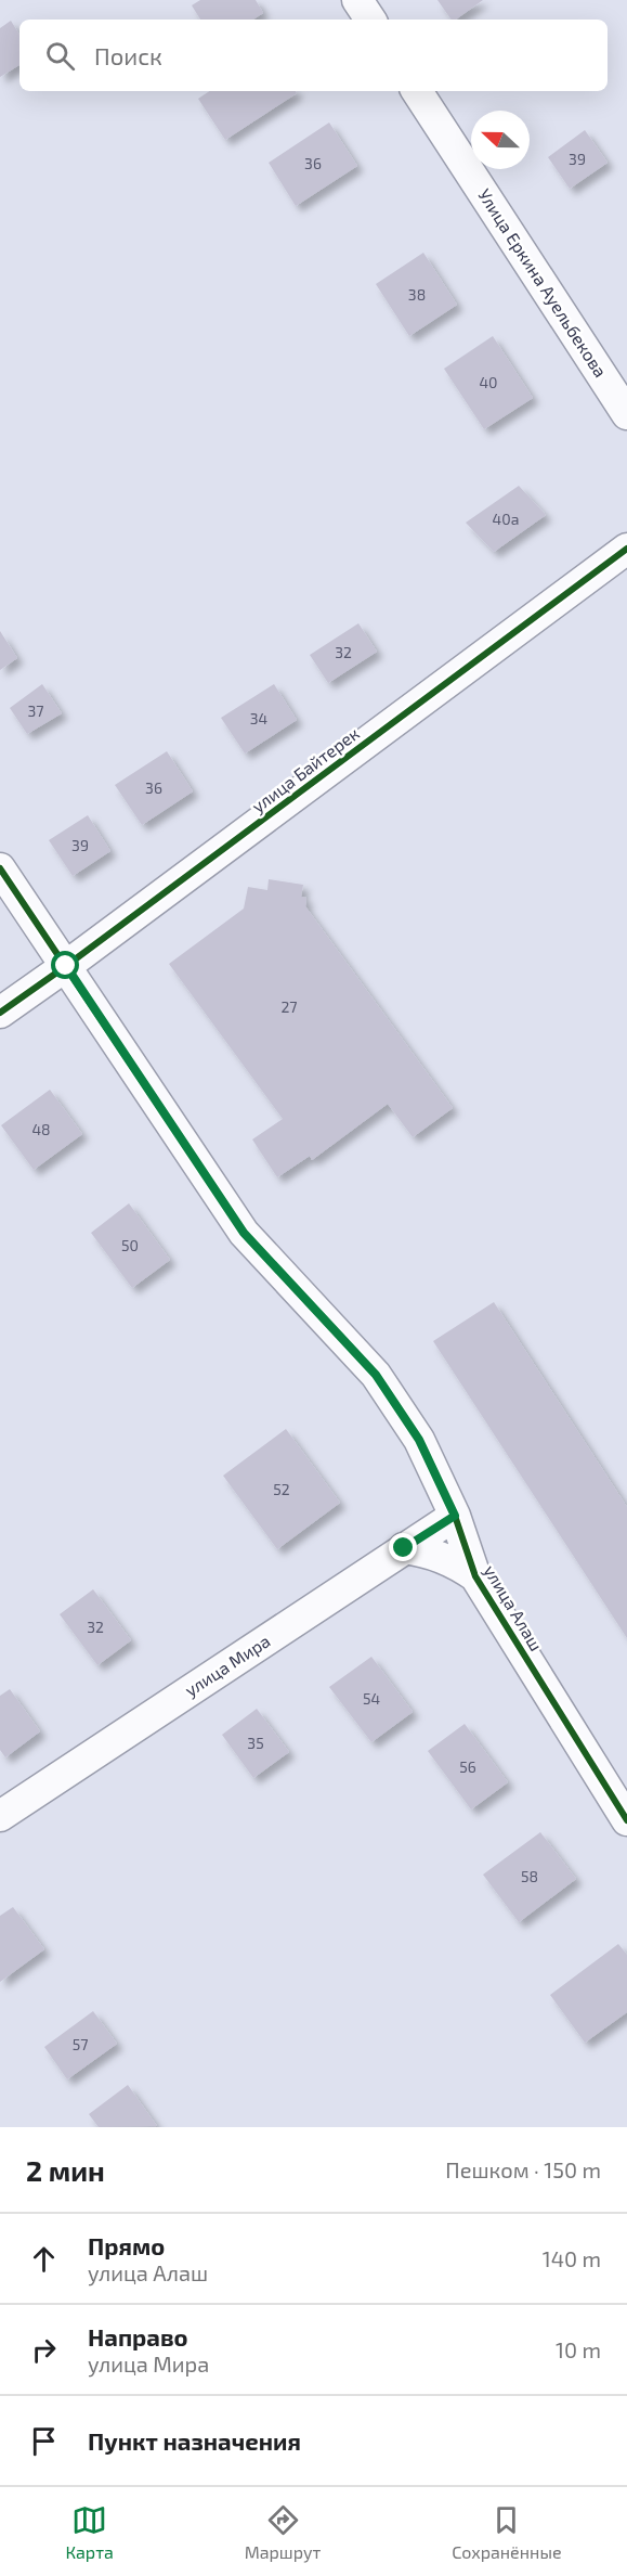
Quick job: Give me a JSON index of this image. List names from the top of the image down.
{
  "streets": {
    "street": [
      "Улица Еркина Ауельбекова",
      "улица Байтерек",
      "улица Алаш",
      "улица Мира"
    ]
  },
  "crossings": [
    ["улица Байтерек", "улица Алаш"],
    ["улица Алаш", "улица Мира"]
  ],
  "house_numbers": [
    "39",
    "36",
    "38",
    "40",
    "40а",
    "32",
    "37",
    "34",
    "36",
    "39",
    "27",
    "48",
    "50",
    "52",
    "32",
    "54",
    "35",
    "56",
    "58",
    "57"
  ],
  "north": "left",
  "page": {
    "search": "Поиск",
    "heading": ["2 мин", "Пешком · 150 m"],
    "list": [
      ["Прямо", "улица Алаш", "140 m"],
      ["Направо", "улица Мира", "10 m"],
      "Пункт назначения"
    ],
    "nav": ["Карта", "Маршрут", "Сохранённые"]
  }
}
